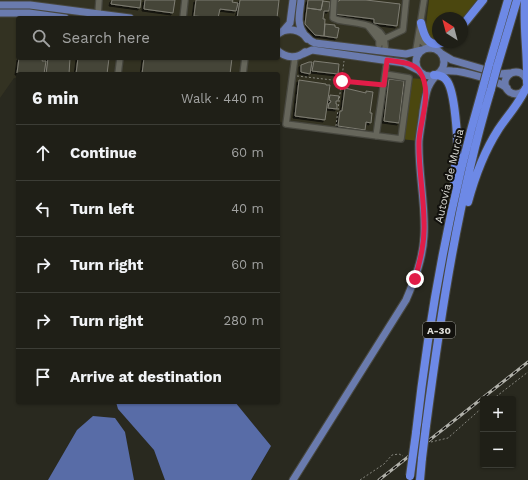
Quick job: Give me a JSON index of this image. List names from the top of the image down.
{
  "streets": {
    "highway": ["Autovía de Murcia", "A-30"]
  },
  "north": "top left",
  "page": {
    "search": "Search here",
    "heading": ["6 min", "Walk · 440 m"],
    "list": [
      ["Continue", "60 m"],
      ["Turn left", "40 m"],
      ["Turn right", "60 m"],
      ["Turn right", "280 m"],
      "Arrive at destination"
    ],
    "map_buttons": ["+", "−"]
  }
}
